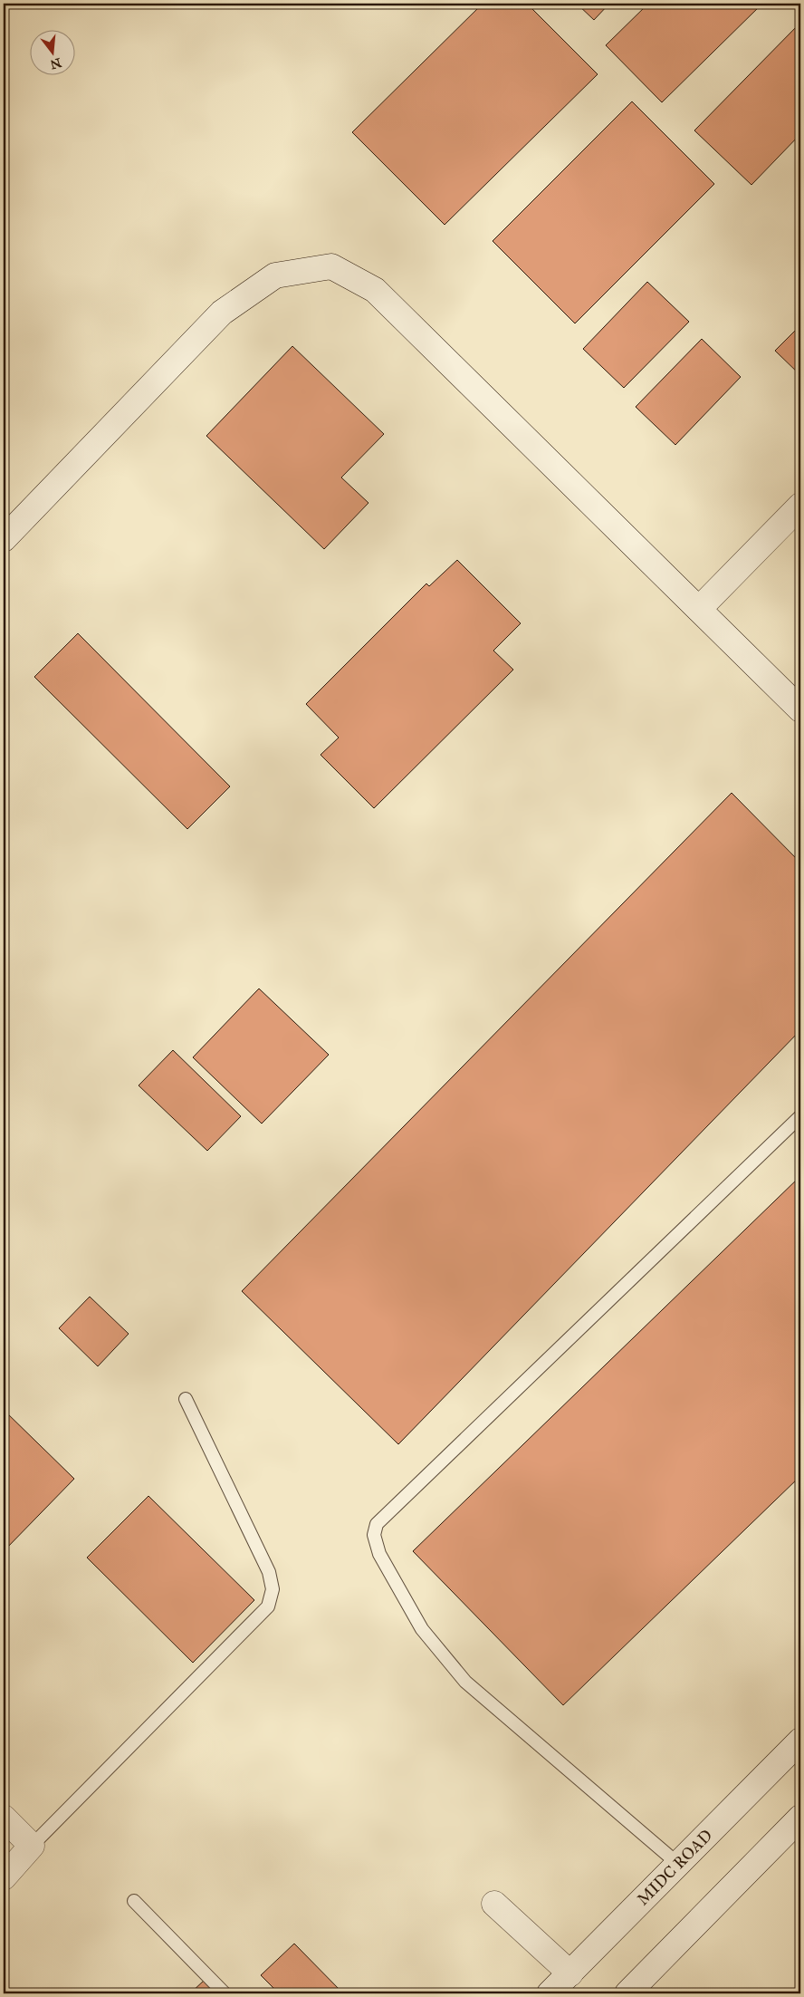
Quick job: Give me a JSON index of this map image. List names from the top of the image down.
{
  "streets": {
    "street": ["MIDC ROAD"]
  },
  "north": "bottom"
}
